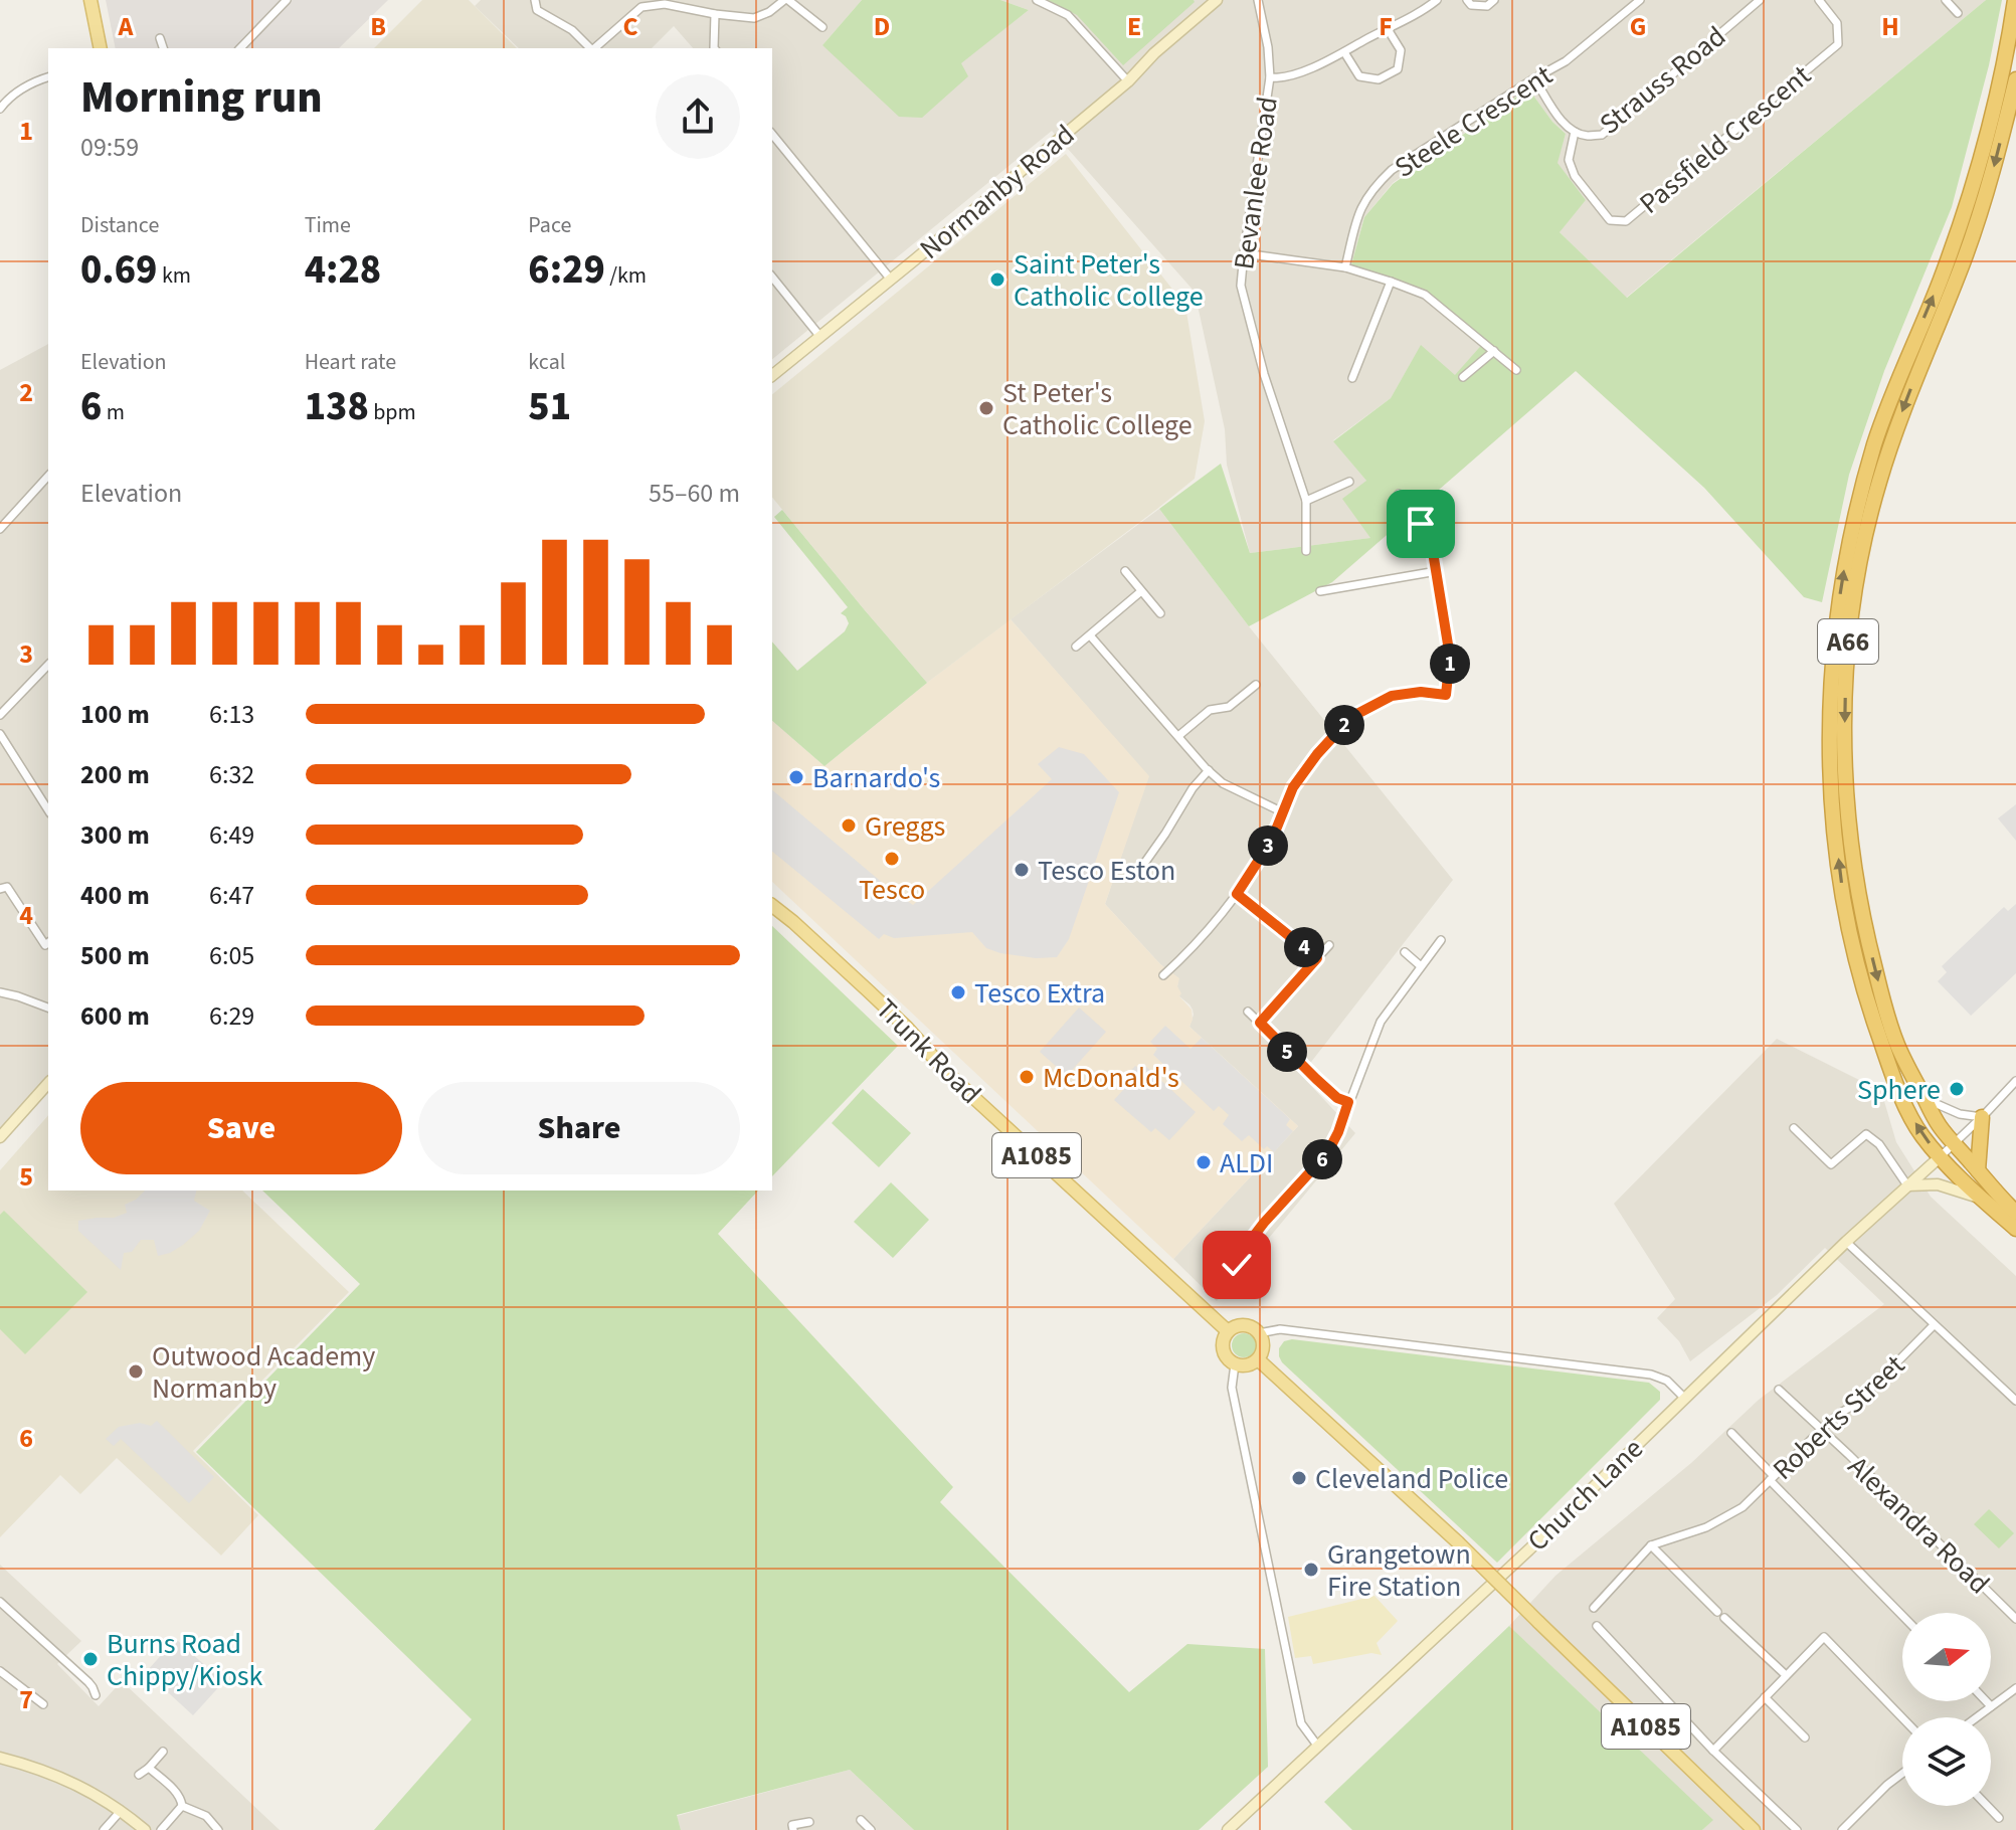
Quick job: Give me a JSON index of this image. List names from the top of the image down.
{
  "streets": {
    "highway": ["A66"],
    "main road": ["Trunk Road", "A1085"],
    "street": [
      "Strauss Road",
      "Steele Crescent",
      "Passfield Crescent",
      "Bevanlee Road",
      "Normanby Road",
      "Roberts Street",
      "Church Lane",
      "Alexandra Road"
    ]
  },
  "crossings": [
    ["Strauss Road", "Steele Crescent"],
    ["Strauss Road", "Passfield Crescent"],
    ["A66", "Church Lane"],
    ["Trunk Road", "A1085"],
    ["Roberts Street", "Alexandra Road"]
  ],
  "places": [
    "Saint Peter's Catholic College",
    "St Peter's Catholic College",
    "Barnardo's",
    "Greggs",
    "Tesco",
    "Tesco Eston",
    "Tesco Extra",
    "McDonald's",
    "Sphere",
    "ALDI",
    "Outwood Academy Normanby",
    "Cleveland Police",
    "Grangetown Fire Station",
    "Burns Road Chippy/Kiosk"
  ],
  "north": "right",
  "page": {
    "heading": ["Morning run", "09:59"],
    "stats": [
      ["Distance", "0.69 km"],
      ["Time", "4:28"],
      ["Pace", "6:29 /km"],
      ["Elevation", "6 m"],
      ["Heart rate", "138 bpm"],
      ["kcal", "51"]
    ],
    "chart": ["Elevation", "55–60 m"],
    "pins": [
      "1",
      "2",
      "3",
      "4",
      "5",
      "6"
    ],
    "list": [
      {
        "name": "100 m",
        "note": "6:13"
      },
      {
        "name": "200 m",
        "note": "6:32"
      },
      {
        "name": "300 m",
        "note": "6:49"
      },
      {
        "name": "400 m",
        "note": "6:47"
      },
      {
        "name": "500 m",
        "note": "6:05"
      },
      {
        "name": "600 m",
        "note": "6:29"
      }
    ],
    "buttons": ["Save", "Share"]
  },
  "grid": {
    "columns": [
      "A",
      "B",
      "C",
      "D",
      "E",
      "F",
      "G",
      "H"
    ],
    "rows": [
      "1",
      "2",
      "3",
      "4",
      "5",
      "6",
      "7"
    ]
  }
}
